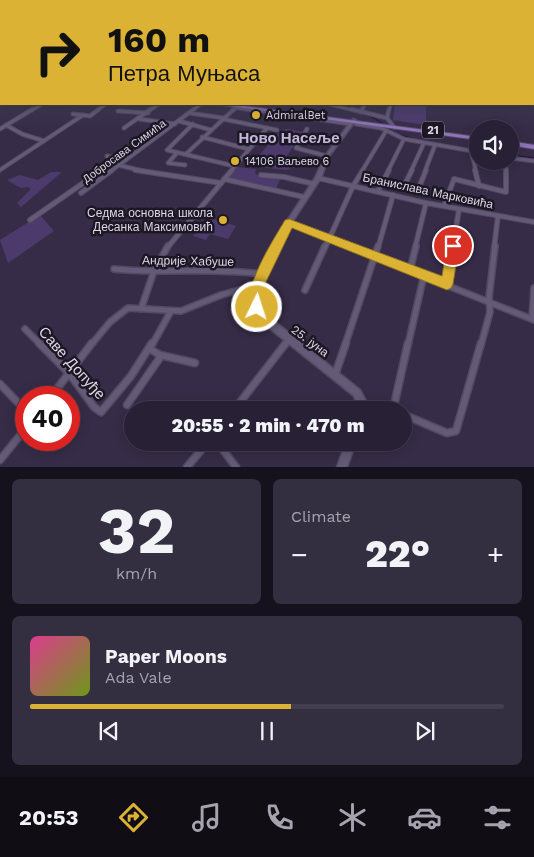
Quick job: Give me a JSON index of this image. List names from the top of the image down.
{
  "streets": {
    "main road": ["21"],
    "street": [
      "Добросава Симића",
      "Бранислава Марковића",
      "Андрије Хабуше",
      "25. јуна",
      "Саве Допуђе"
    ]
  },
  "crossings": [
    ["21", "25. јуна"],
    ["Бранислава Марковића", "25. јуна"],
    ["Андрије Хабуше", "25. јуна"]
  ],
  "districts": ["Ново Насеље"],
  "places": ["AdmiralBet", "14106 Ваљево 6", "Седма основна школа Десанка Максимовић"],
  "page": {
    "turn": ["160 m", "Петра Муњаса"],
    "limit": "40",
    "trip": "20:55 · 2 min · 470 m",
    "tile": [
      ["32", "km/h"],
      "Climate"
    ],
    "heat": ["−", "22°", "+"],
    "song": ["Paper Moons", "Ada Vale"],
    "tabs": "20:53"
  }
}
